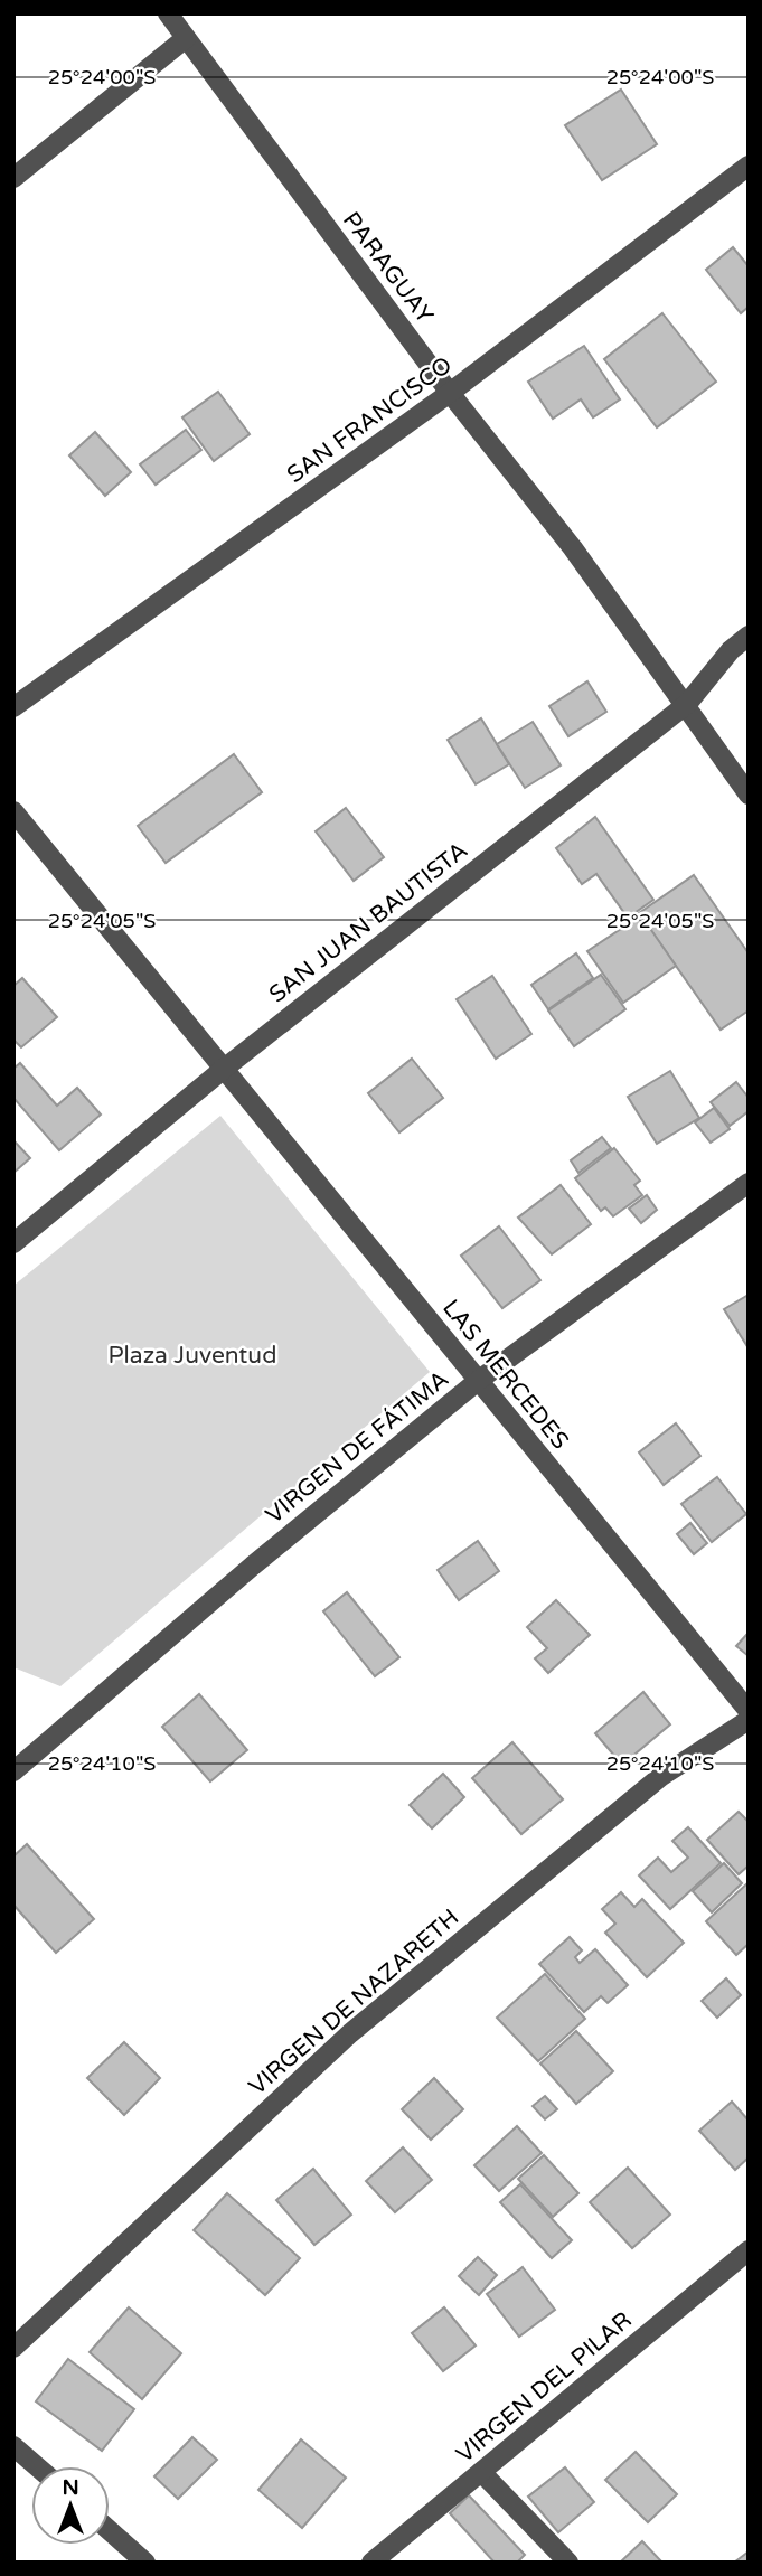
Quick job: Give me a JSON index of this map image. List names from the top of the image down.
{
  "streets": {
    "street": [
      "PARAGUAY",
      "SAN FRANCISCO",
      "SAN JUAN BAUTISTA",
      "LAS MERCEDES",
      "VIRGEN DE FÁTIMA",
      "VIRGEN DE NAZARETH",
      "VIRGEN DEL PILAR"
    ]
  },
  "crossings": [
    ["PARAGUAY", "SAN FRANCISCO"],
    ["PARAGUAY", "SAN JUAN BAUTISTA"],
    ["SAN JUAN BAUTISTA", "LAS MERCEDES"],
    ["LAS MERCEDES", "VIRGEN DE FÁTIMA"]
  ],
  "parks": ["Plaza Juventud"],
  "north": "top",
  "coordinates": ["25°24'00\"S", "25°24'05\"S", "25°24'10\"S"]
}
